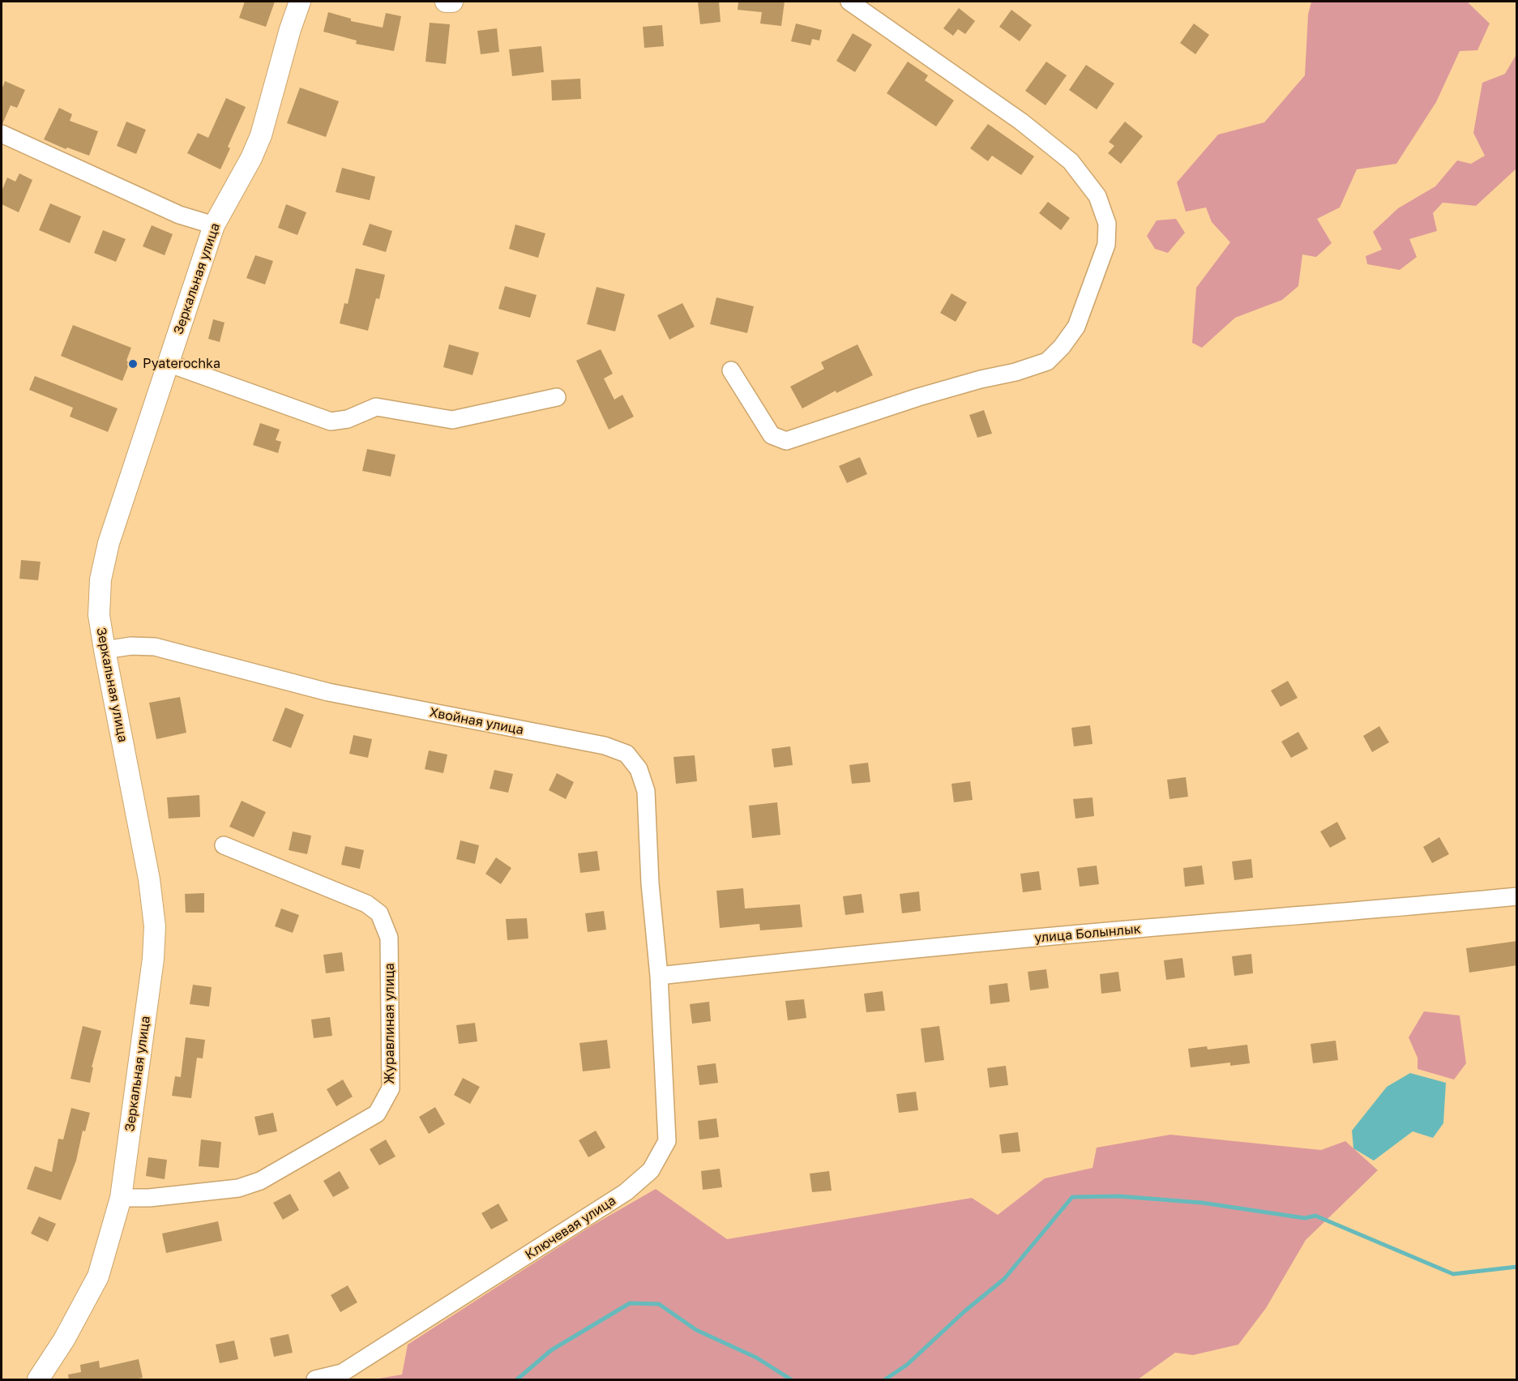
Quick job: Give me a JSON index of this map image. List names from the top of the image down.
{
  "streets": {
    "street": [
      "Зеркальная улица",
      "Хвойная улица",
      "улица Болынлык",
      "Журавлиная улица",
      "Ключевая улица"
    ]
  },
  "crossings": [
    ["Зеркальная улица", "Хвойная улица"],
    ["Зеркальная улица", "Журавлиная улица"],
    ["Хвойная улица", "улица Болынлык"],
    ["Хвойная улица", "Ключевая улица"],
    ["улица Болынлык", "Ключевая улица"]
  ],
  "places": ["Pyaterochka"]
}
